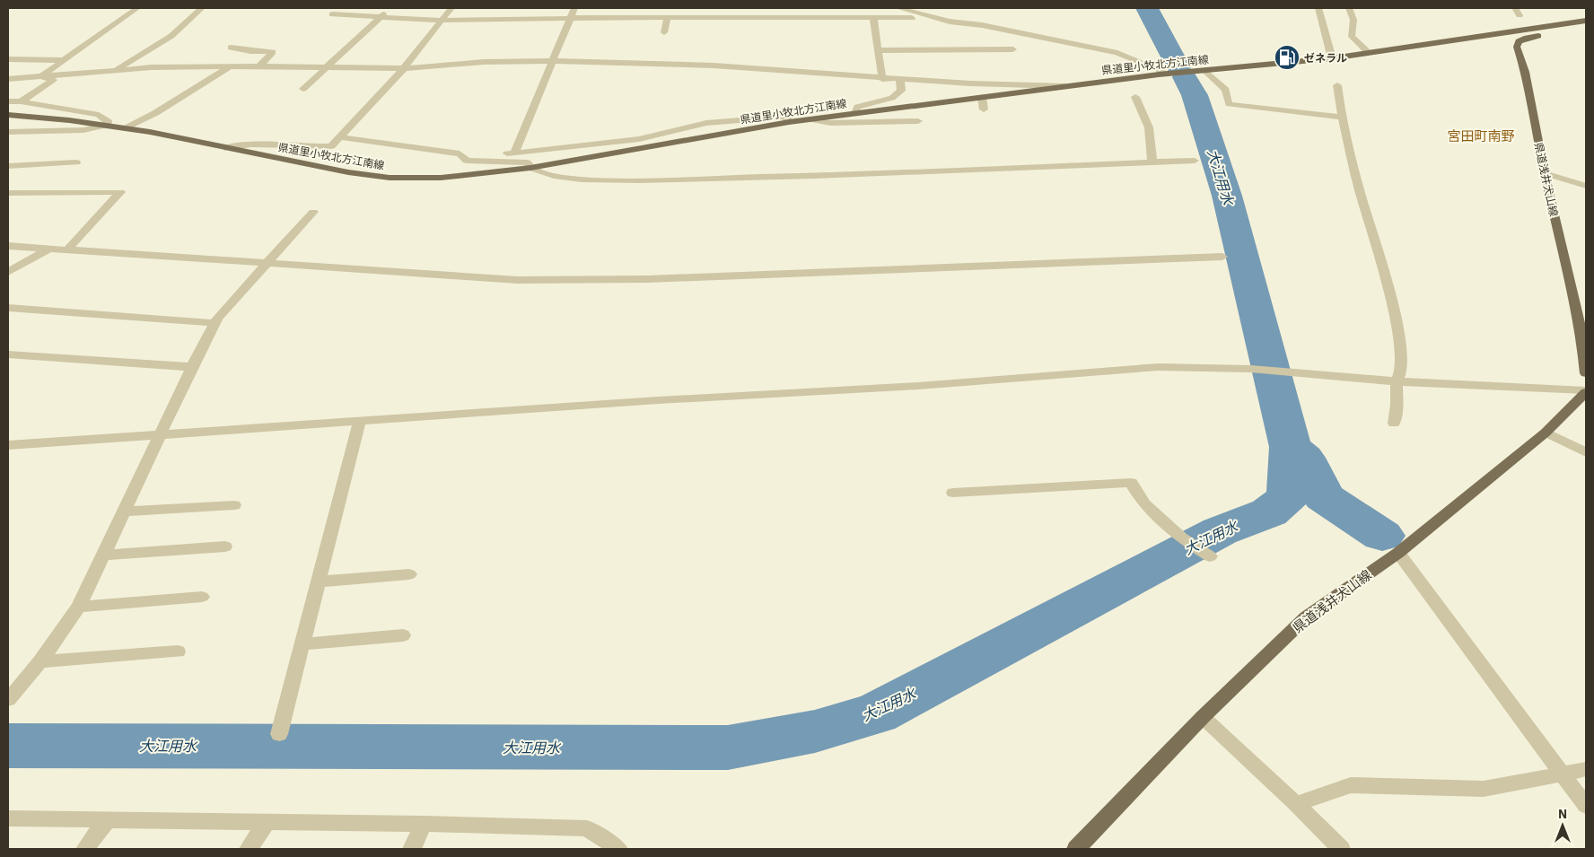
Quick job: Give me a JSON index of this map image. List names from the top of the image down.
{
  "streets": {
    "main road": ["県道里小牧北方江南線", "県道浅井犬山線"]
  },
  "crossings": [
    ["県道里小牧北方江南線", "県道浅井犬山線"]
  ],
  "districts": ["宮田町南野"],
  "water": ["大江用水"],
  "places": {
    "fuel station": ["ゼネラル"]
  },
  "north": "top"
}
